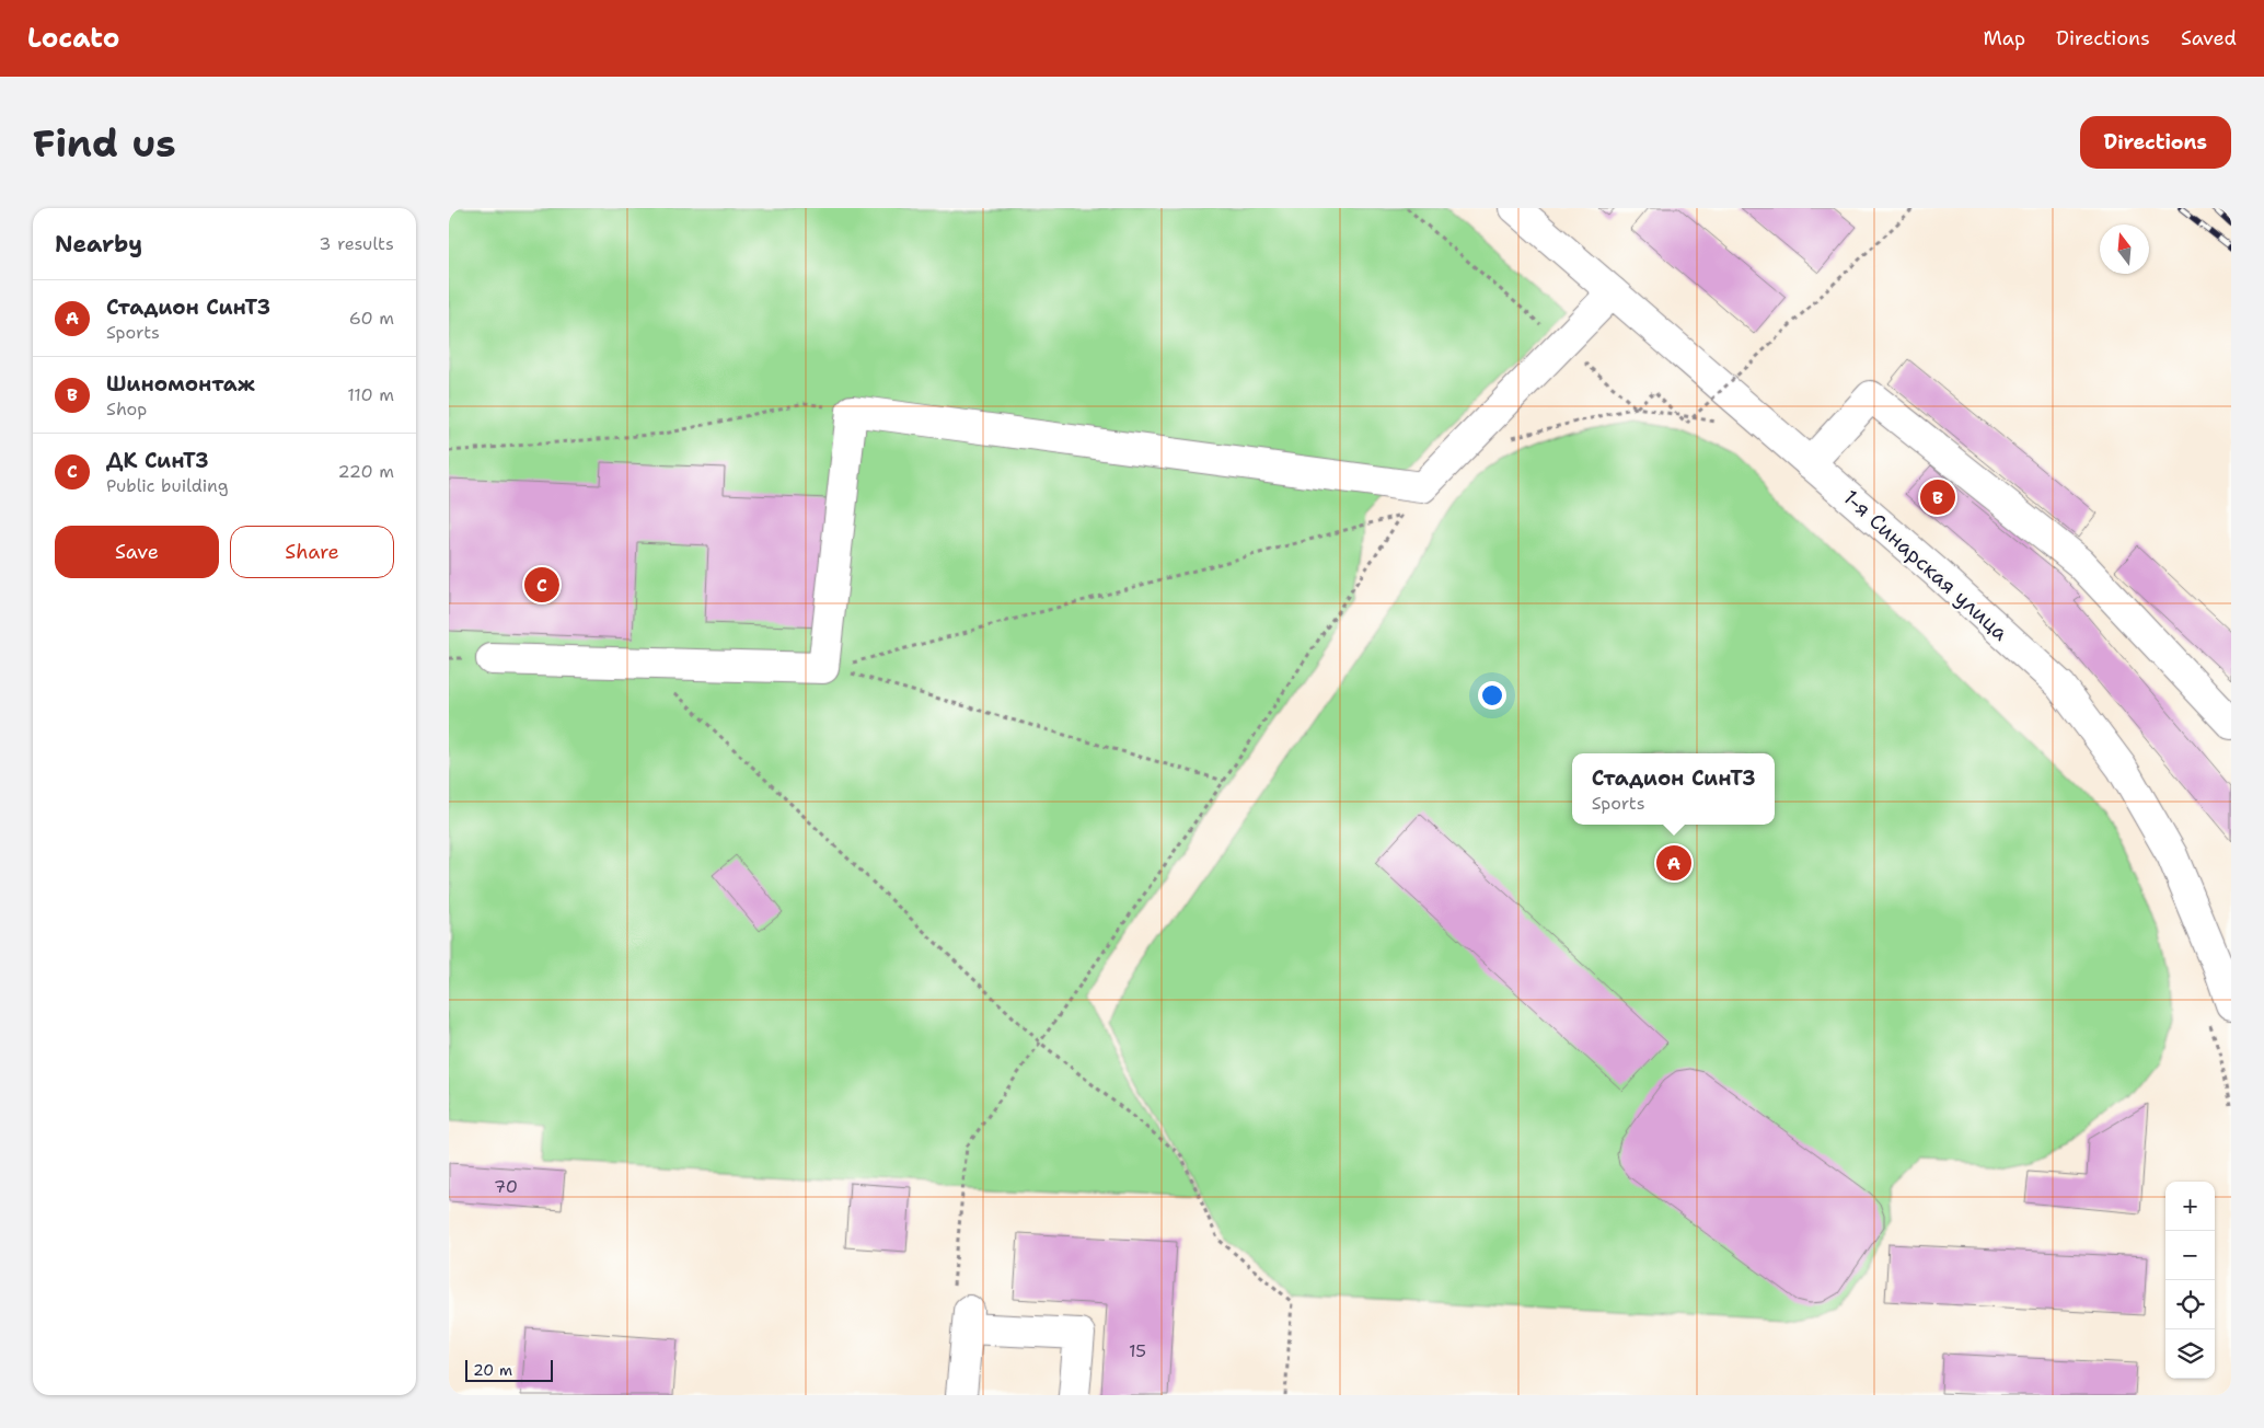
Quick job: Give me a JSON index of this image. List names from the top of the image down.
{
  "streets": {
    "street": ["1-я Синарская улица"]
  },
  "house_numbers": ["70", "15"],
  "scale_bar": "20 m",
  "north": "top",
  "page": {
    "header": "Locato",
    "nav": ["Map", "Directions", "Saved"],
    "buttons": [
      "Directions",
      ["Save", "Share"]
    ],
    "title": "Find us",
    "heading": ["Nearby", "3 results"],
    "list": [
      {
        "mark": "A",
        "name": "Стадион СинТЗ",
        "note": "Sports",
        "value": "60 m"
      },
      {
        "mark": "B",
        "name": "Шиномонтаж",
        "note": "Shop",
        "value": "110 m"
      },
      {
        "mark": "C",
        "name": "ДК СинТЗ",
        "note": "Public building",
        "value": "220 m"
      }
    ],
    "pins": ["B", "C", "A"],
    "popup": ["Стадион СинТЗ", "Sports"],
    "map_buttons": ["+", "−"],
    "scale": "20 m"
  }
}
